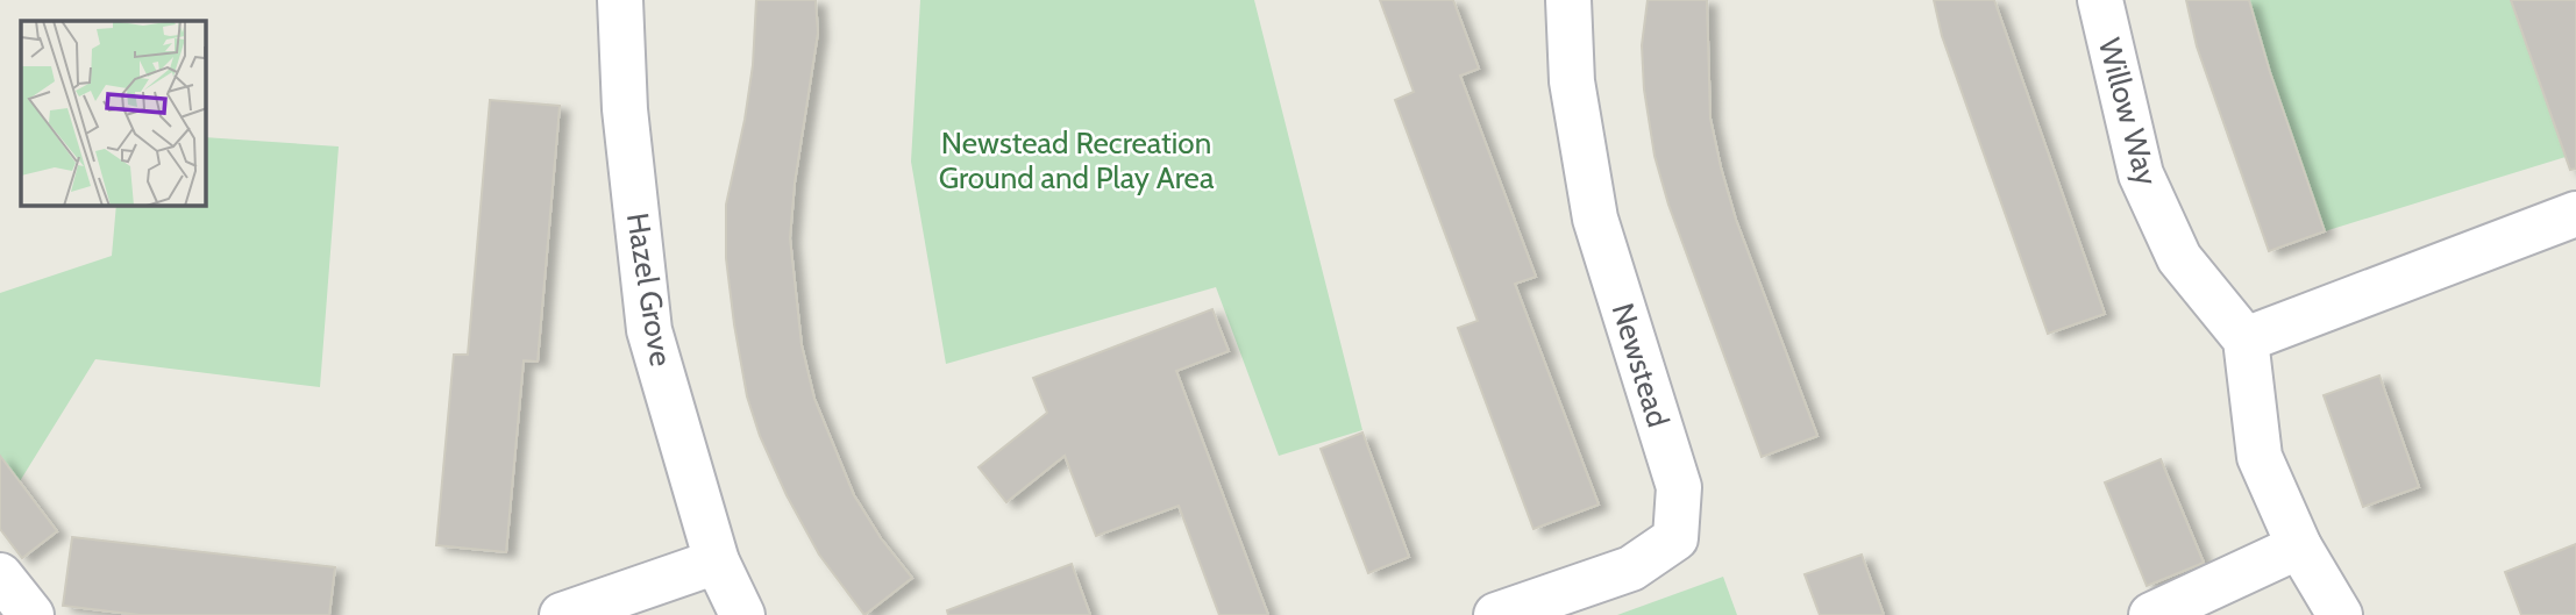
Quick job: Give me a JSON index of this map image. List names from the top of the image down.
{
  "streets": {
    "street": ["Willow Way", "Hazel Grove", "Newstead"]
  },
  "parks": ["Newstead Recreation Ground and Play Area"]
}
